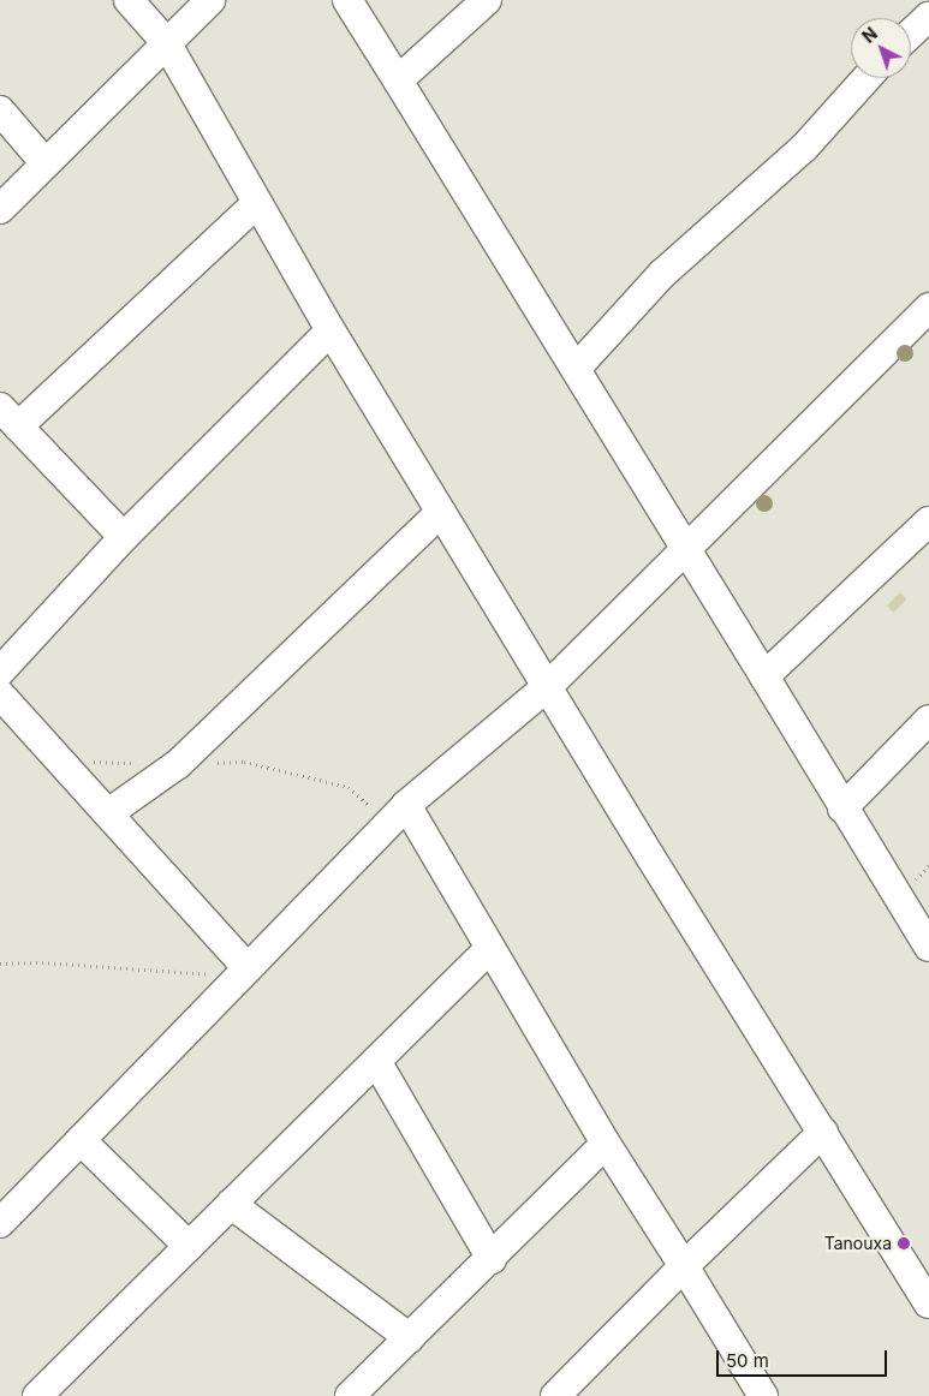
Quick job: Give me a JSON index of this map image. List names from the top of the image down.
{
  "places": ["Tanouxa"],
  "scale_bar": "50 m",
  "north": "top left"
}
